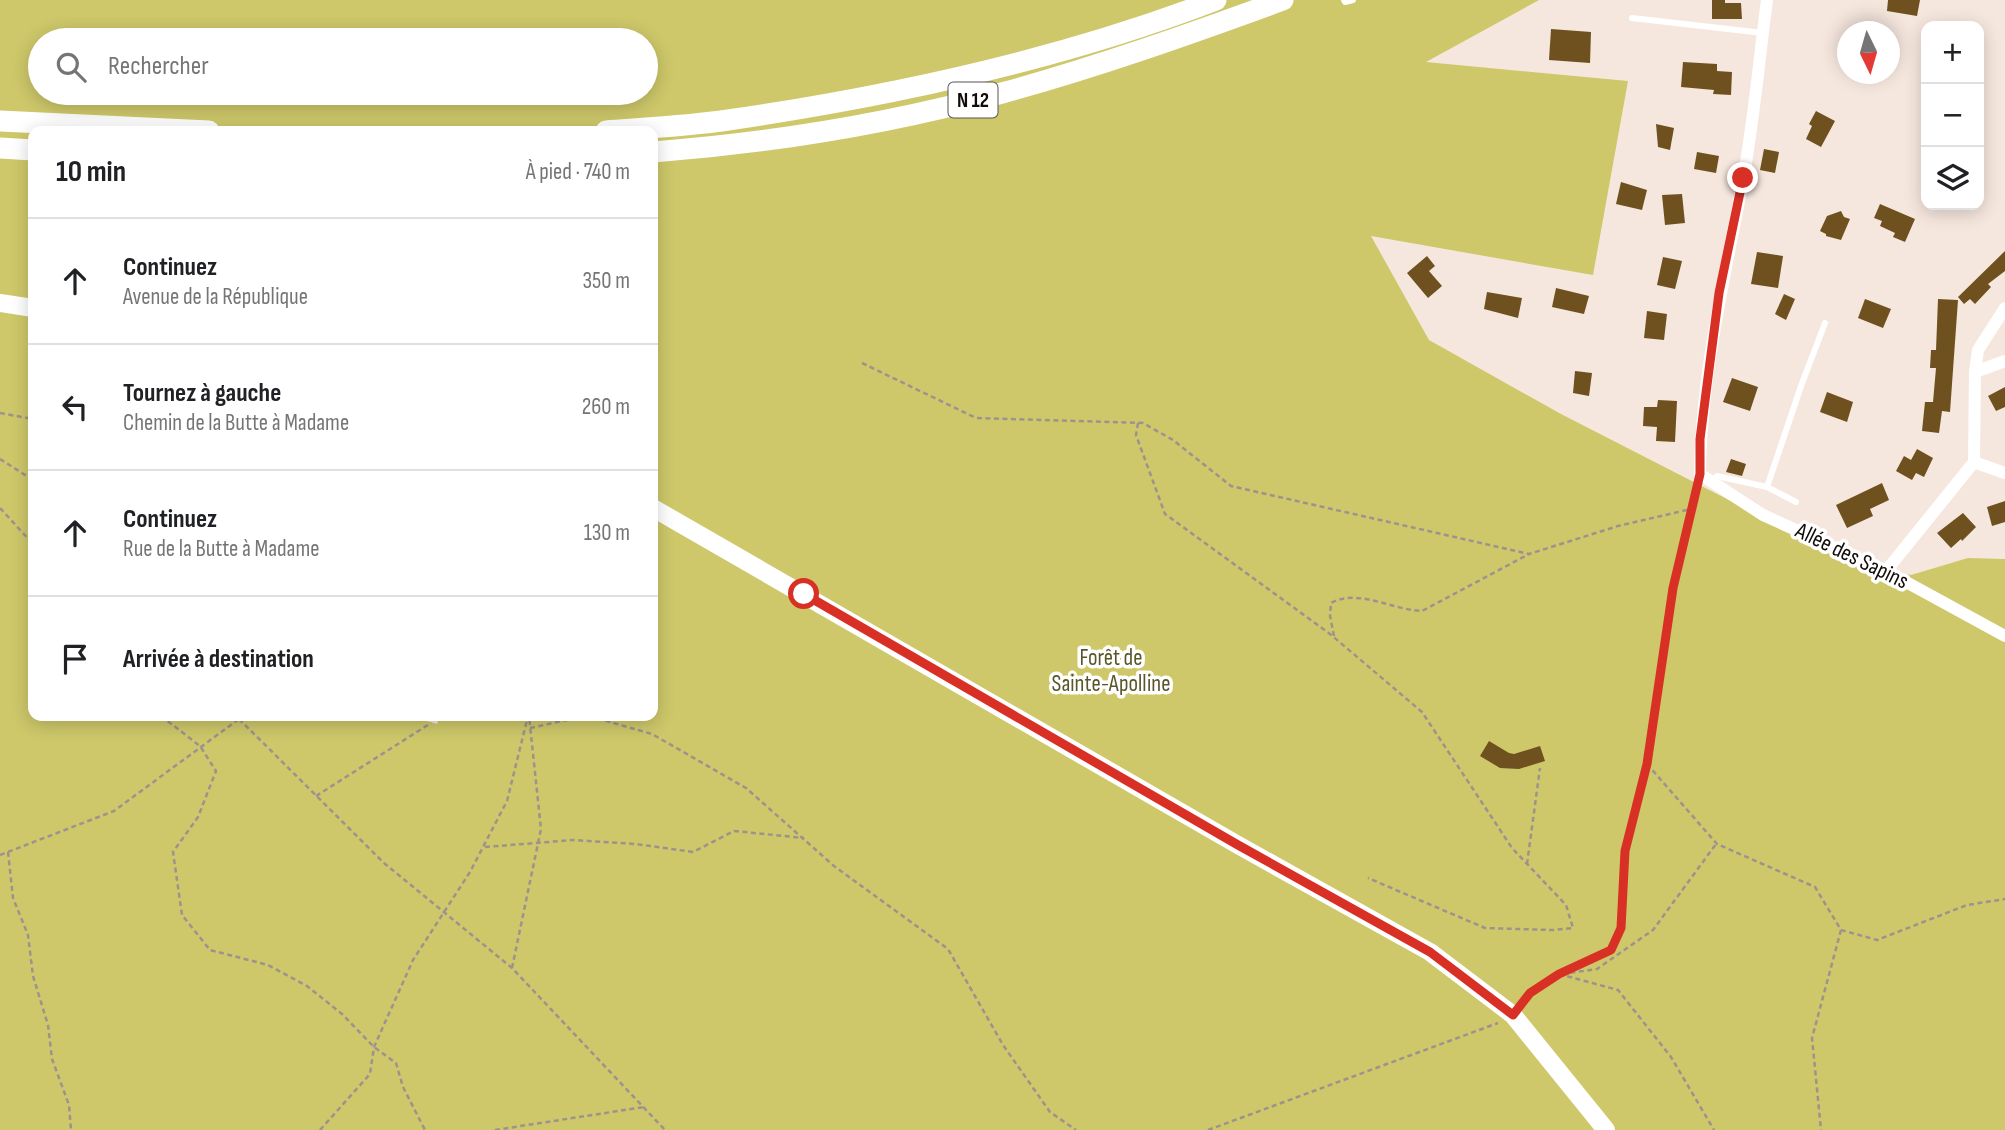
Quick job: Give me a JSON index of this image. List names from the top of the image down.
{
  "streets": {
    "highway": ["N 12"],
    "street": ["Allée des Sapins"]
  },
  "parks": ["Forêt de Sainte-Apolline"],
  "north": "bottom",
  "page": {
    "map_buttons": ["+", "−"],
    "search": "Rechercher",
    "heading": ["10 min", "À pied · 740 m"],
    "list": [
      ["Continuez", "Avenue de la République", "350 m"],
      ["Tournez à gauche", "Chemin de la Butte à Madame", "260 m"],
      ["Continuez", "Rue de la Butte à Madame", "130 m"],
      "Arrivée à destination"
    ]
  }
}
